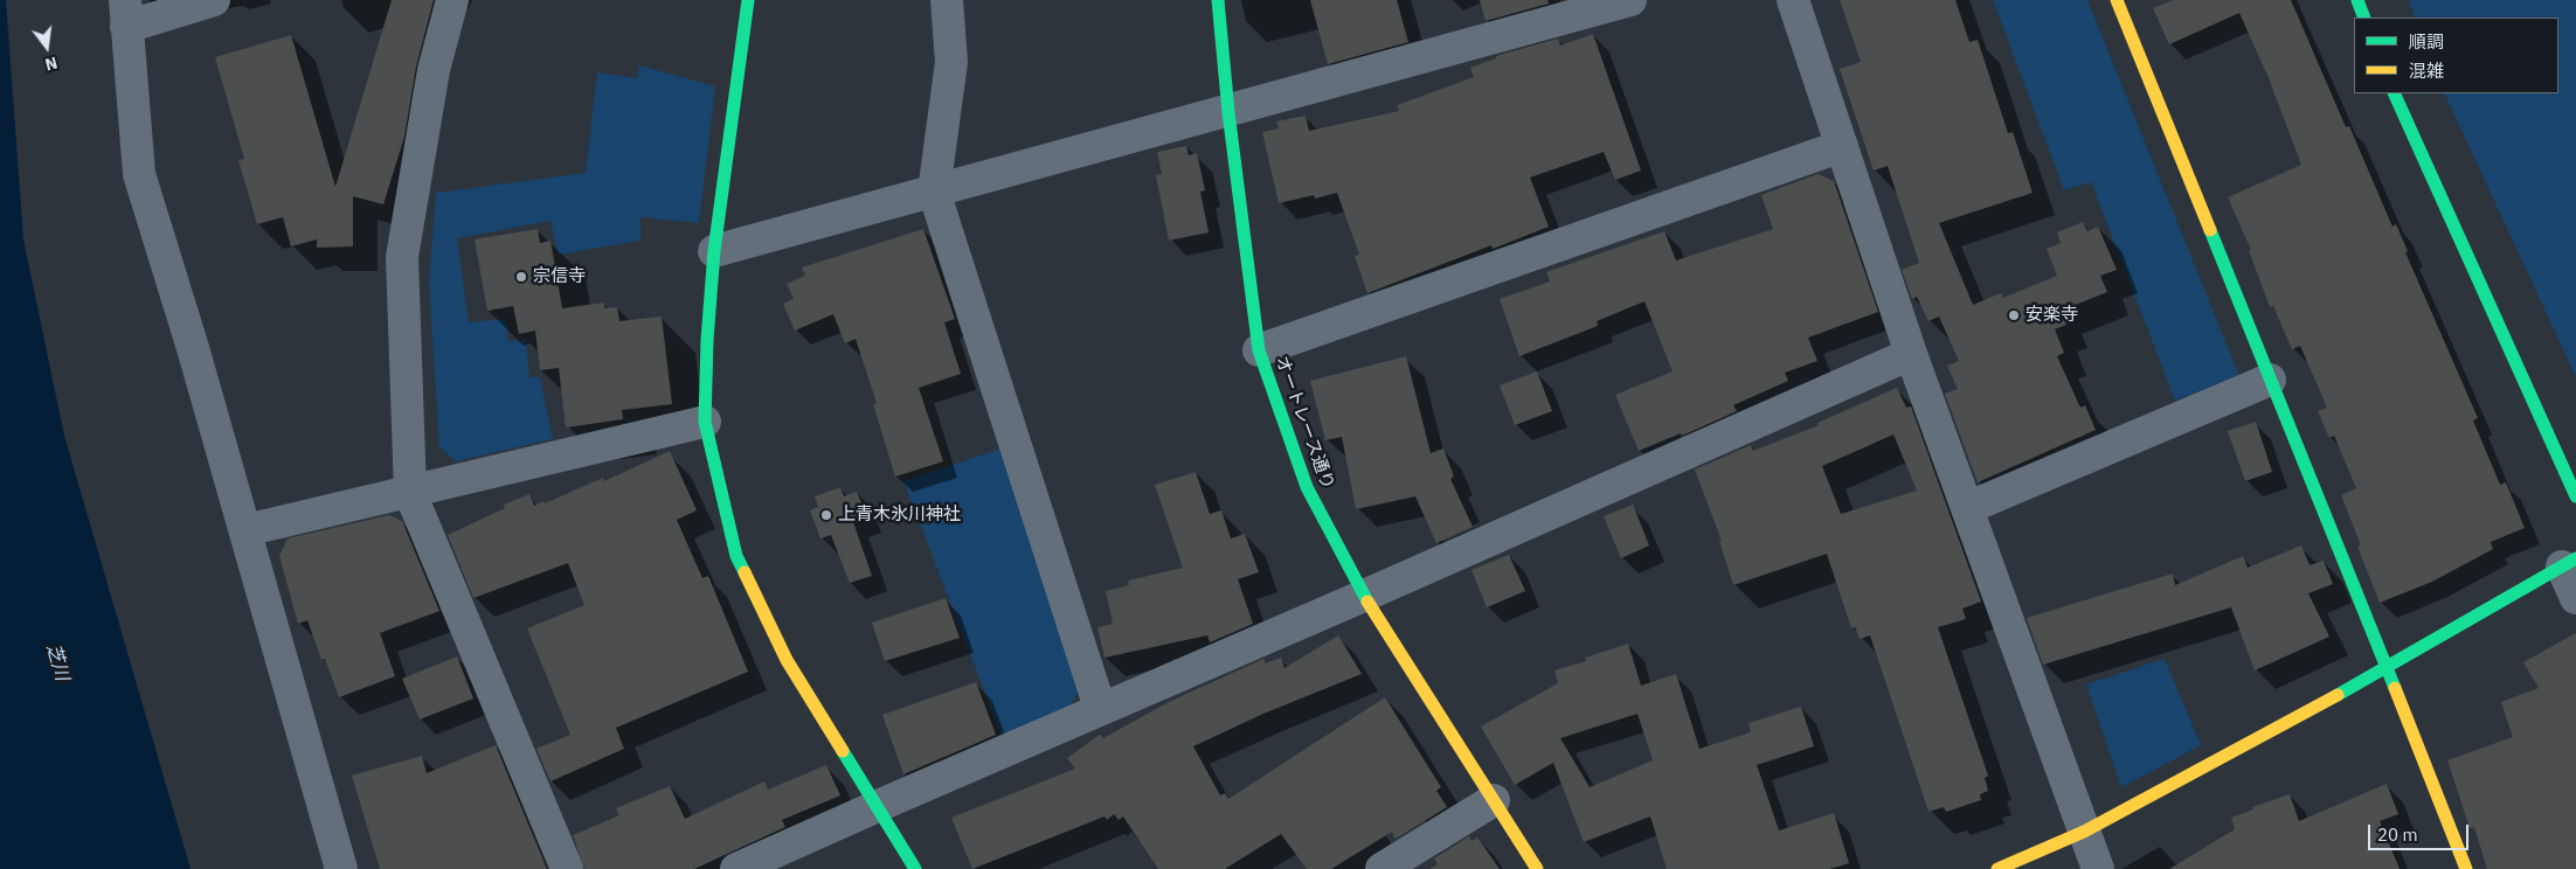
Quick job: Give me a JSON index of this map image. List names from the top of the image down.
{
  "streets": {
    "street": ["オートレース通り"]
  },
  "water": ["芝川"],
  "places": ["宗信寺", "安楽寺", "上青木氷川神社"],
  "legend": ["順調", "混雑"],
  "scale_bar": "20 m",
  "north": "bottom"
}
